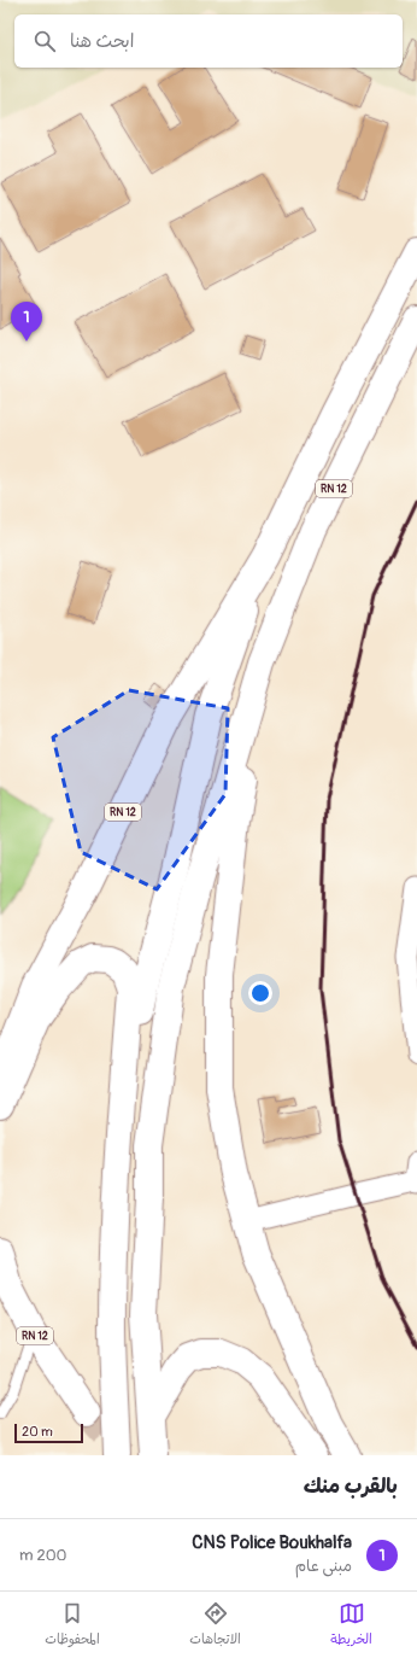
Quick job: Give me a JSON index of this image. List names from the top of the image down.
{
  "streets": {
    "highway": ["RN 12"]
  },
  "scale_bar": "20 m",
  "page": {
    "search": "ابحث هنا",
    "pins": "1",
    "scale": "20 m",
    "heading": "بالقرب منك",
    "list": [
      {
        "mark": "1",
        "name": "CNS Police Boukhalfa",
        "note": "مبنى عام",
        "value": "200 m"
      }
    ],
    "nav": ["الخريطة", "الاتجاهات", "المحفوظات"]
  }
}
